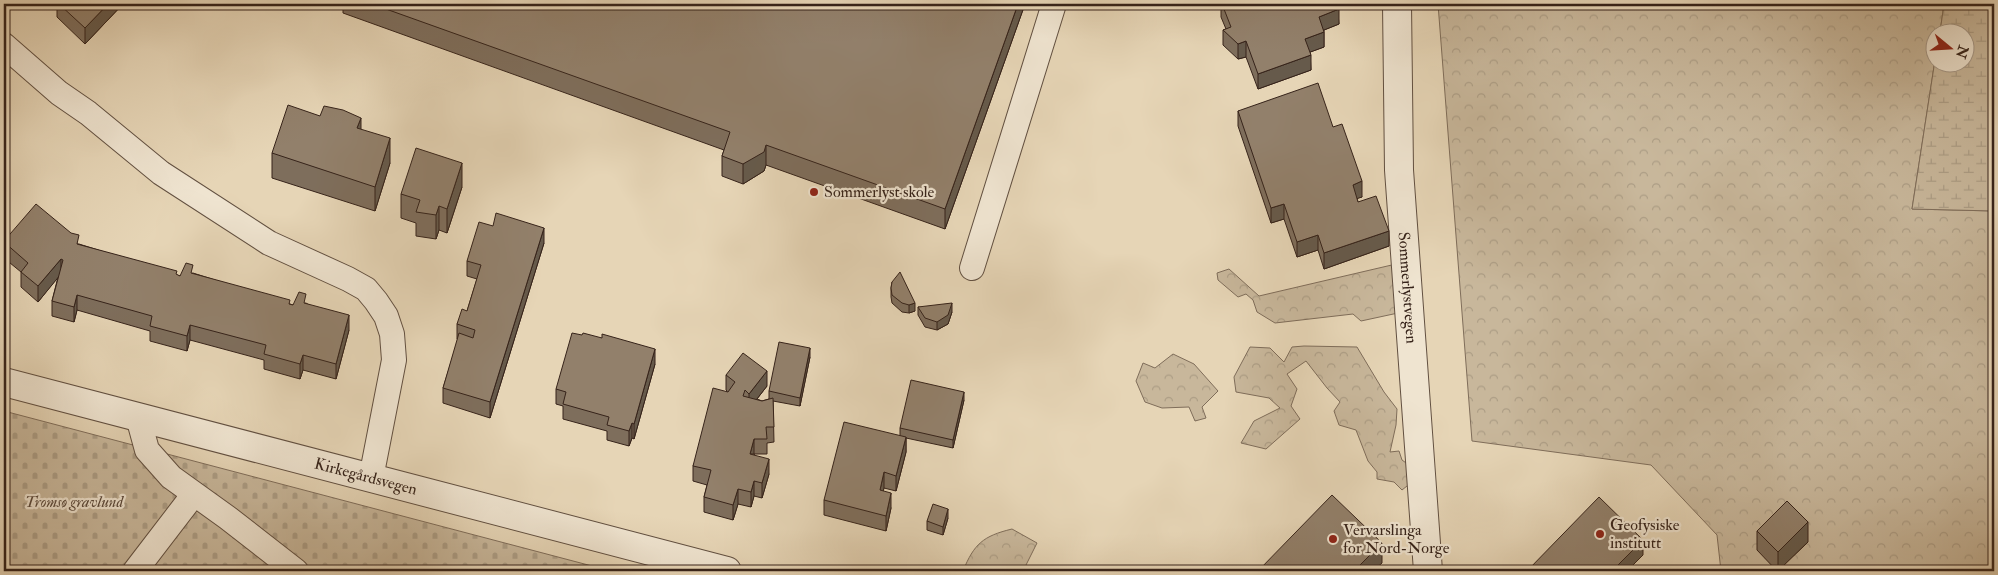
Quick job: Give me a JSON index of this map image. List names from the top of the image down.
{
  "streets": {
    "street": ["Sommerlystvegen", "Kirkegårdsvegen"]
  },
  "parks": ["Tromsø gravlund"],
  "places": ["Sommerlyst skole", "Geofysiske institutt", "Vervarslinga for Nord-Norge"],
  "north": "right"
}
